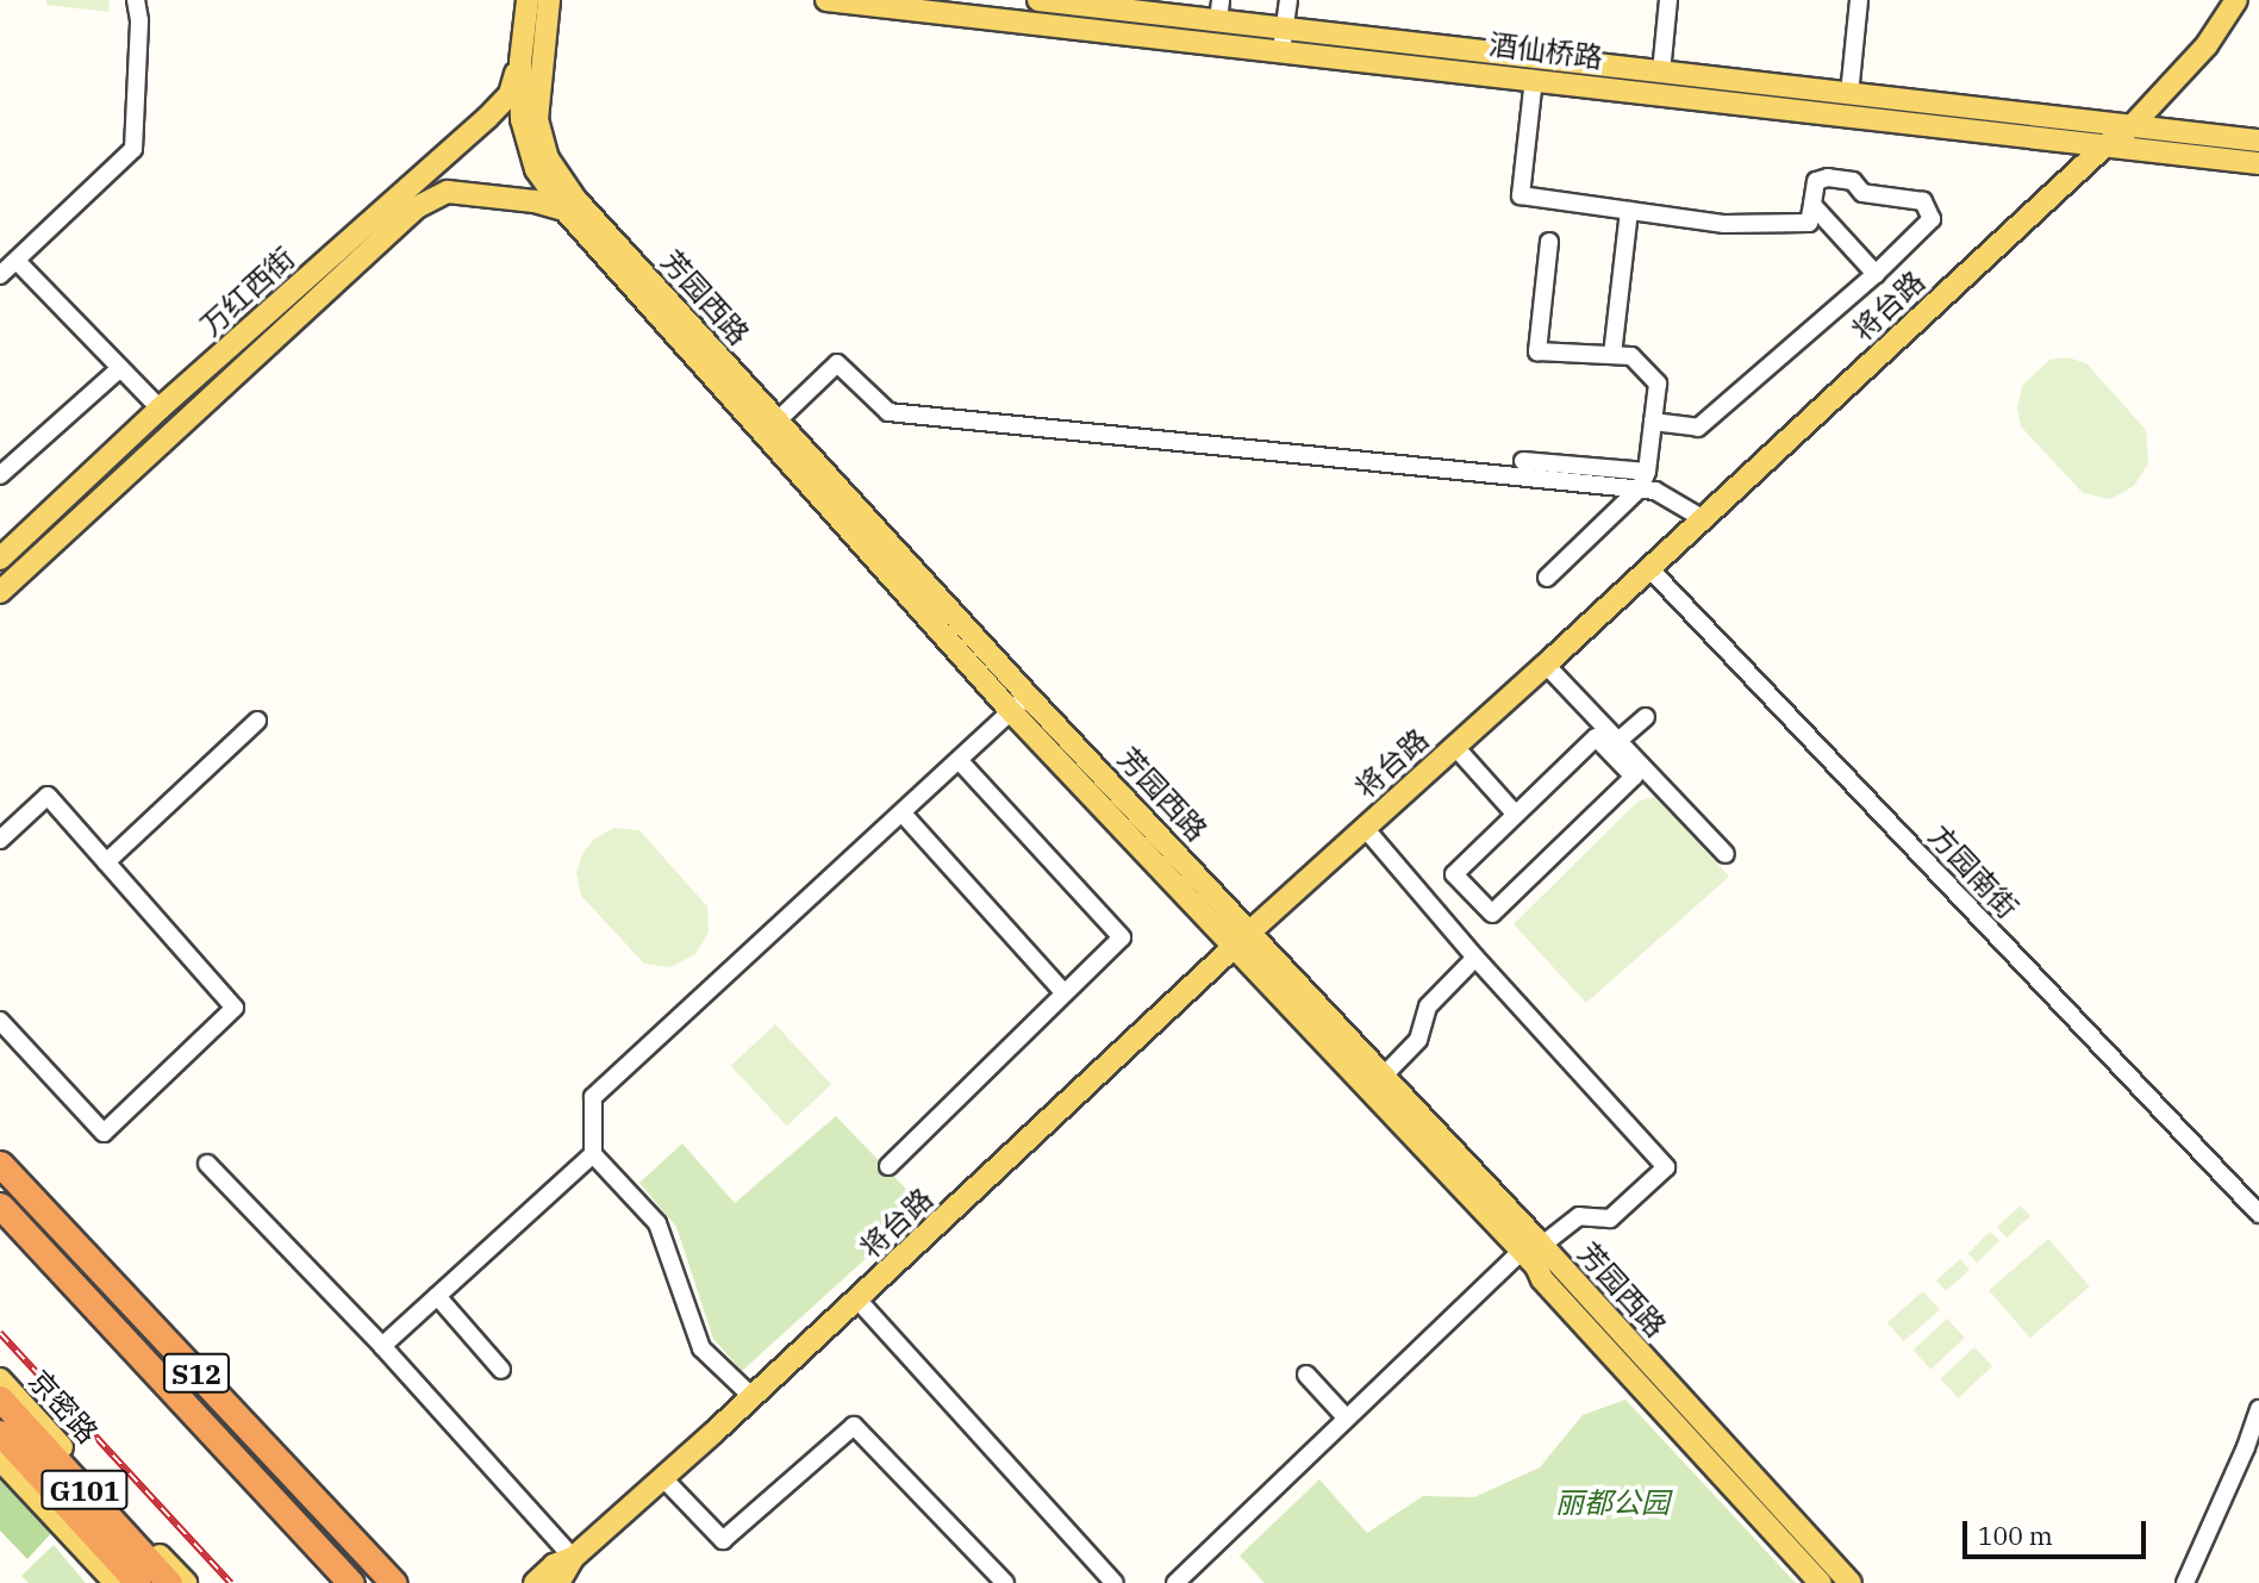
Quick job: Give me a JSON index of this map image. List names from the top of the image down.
{
  "streets": {
    "highway": ["S12", "G101"],
    "main road": [
      "酒仙桥路",
      "万红西街",
      "芳园西路",
      "将台路",
      "京密路"
    ],
    "street": ["方园南街"]
  },
  "crossings": [
    ["酒仙桥路", "将台路"],
    ["万红西街", "芳园西路"],
    ["芳园西路", "将台路"],
    ["将台路", "方园南街"]
  ],
  "parks": ["丽都公园"],
  "scale_bar": "100 m"
}
